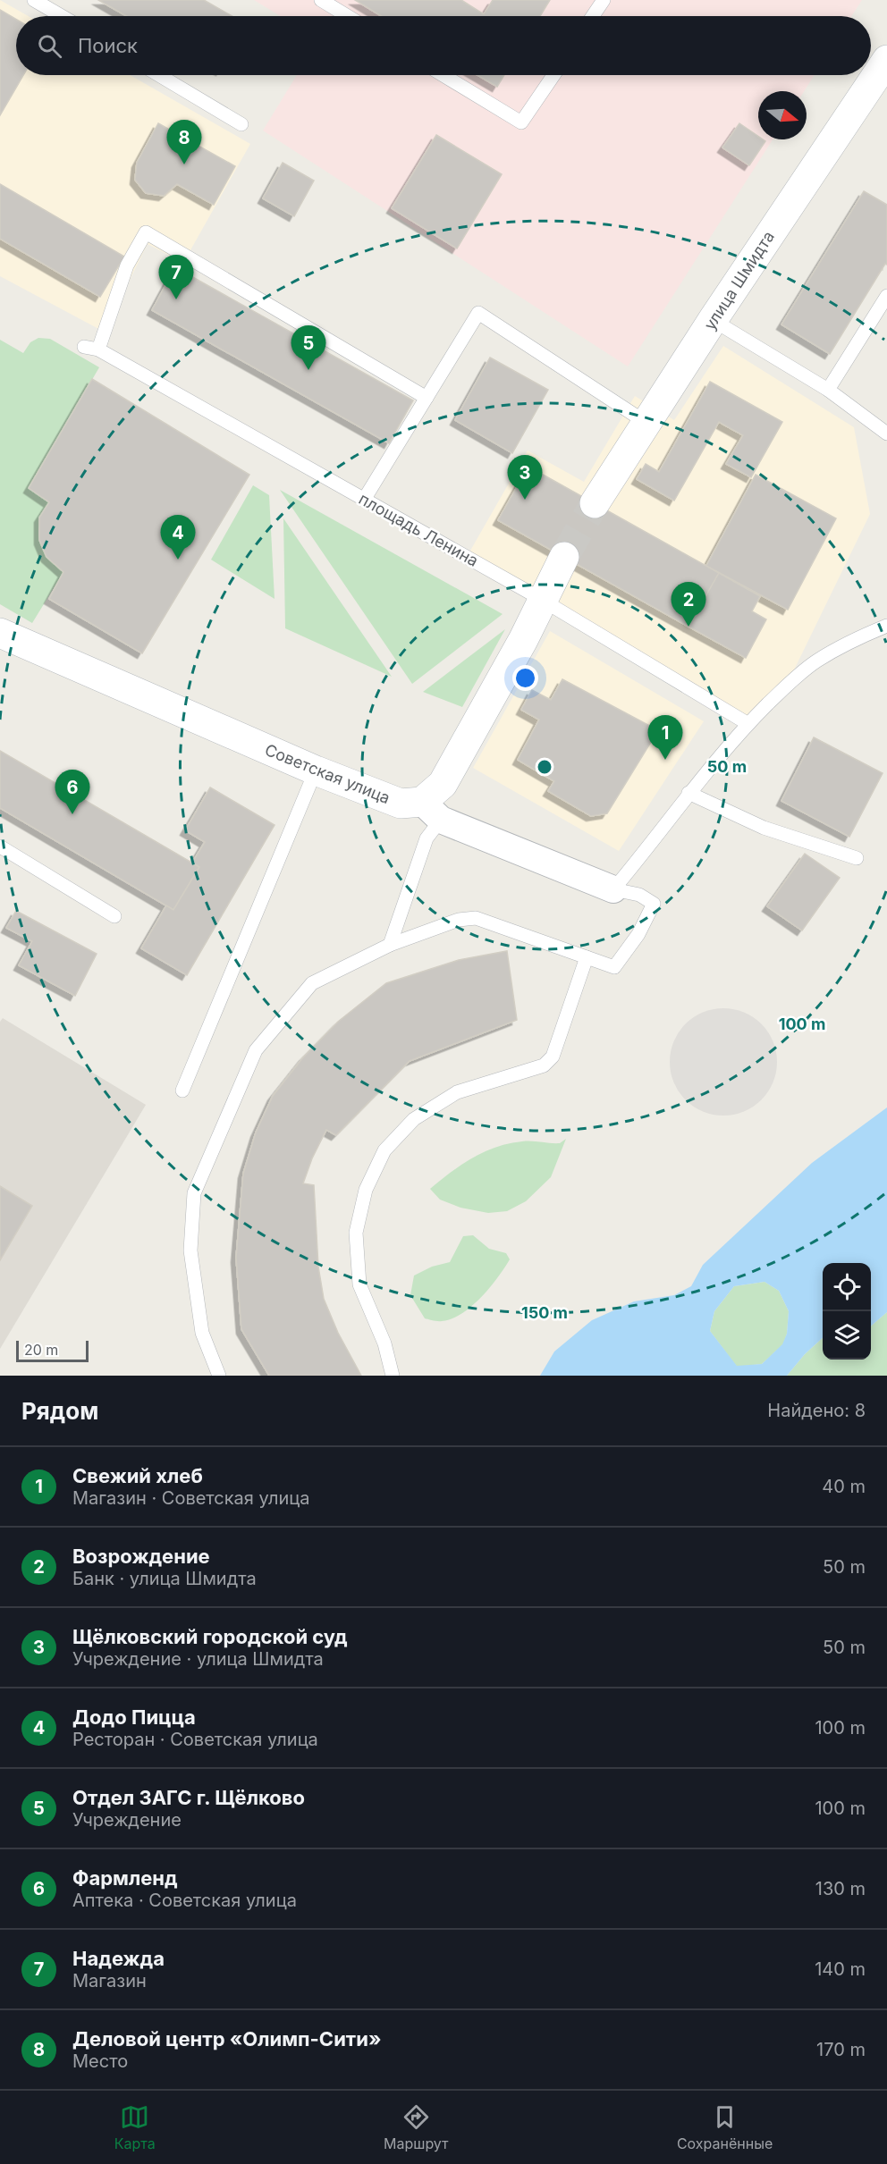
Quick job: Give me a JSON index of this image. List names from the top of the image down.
{
  "streets": {
    "street": ["улица Шмидта", "Советская улица"],
    "lane": ["площадь Ленина"]
  },
  "scale_bar": "20 m",
  "north": "right",
  "page": {
    "search": "Поиск",
    "pins": [
      "8",
      "7",
      "5",
      "3",
      "4",
      "2",
      "1",
      "6"
    ],
    "scale": "20 m",
    "heading": ["Рядом", "Найдено: 8"],
    "list": [
      {
        "mark": "1",
        "name": "Свежий хлеб",
        "note": "Магазин · Советская улица",
        "value": "40 m"
      },
      {
        "mark": "2",
        "name": "Возрождение",
        "note": "Банк · улица Шмидта",
        "value": "50 m"
      },
      {
        "mark": "3",
        "name": "Щёлковский городской суд",
        "note": "Учреждение · улица Шмидта",
        "value": "50 m"
      },
      {
        "mark": "4",
        "name": "Додо Пицца",
        "note": "Ресторан · Советская улица",
        "value": "100 m"
      },
      {
        "mark": "5",
        "name": "Отдел ЗАГС г. Щёлково",
        "note": "Учреждение",
        "value": "100 m"
      },
      {
        "mark": "6",
        "name": "Фармленд",
        "note": "Аптека · Советская улица",
        "value": "130 m"
      },
      {
        "mark": "7",
        "name": "Надежда",
        "note": "Магазин",
        "value": "140 m"
      },
      {
        "mark": "8",
        "name": "Деловой центр «Олимп-Сити»",
        "note": "Место",
        "value": "170 m"
      }
    ],
    "nav": ["Карта", "Маршрут", "Сохранённые"]
  },
  "rings": ["50 m", "100 m", "150 m"]
}
